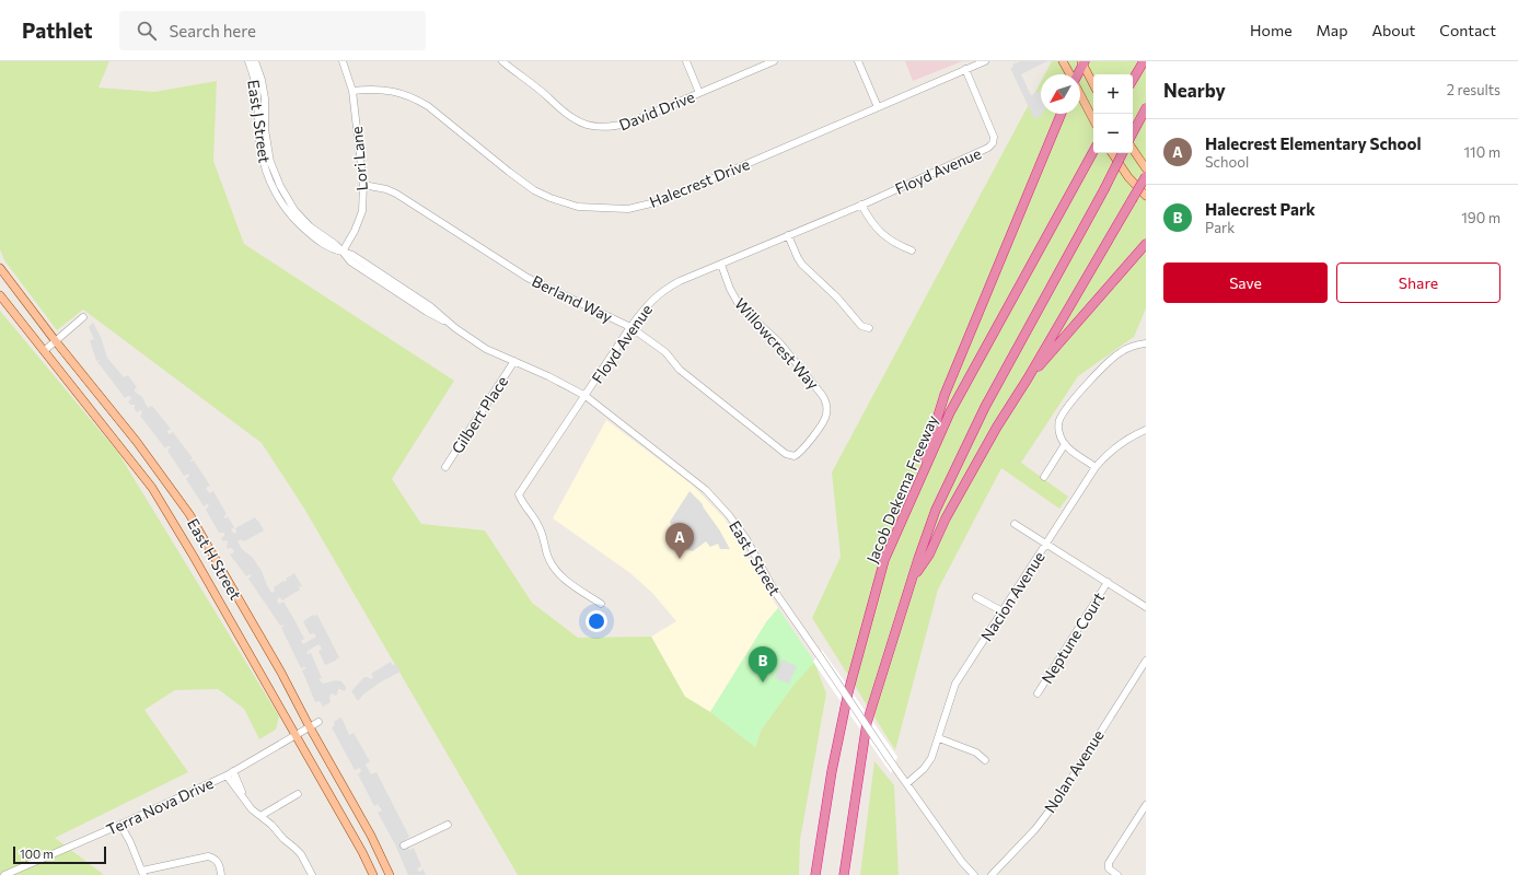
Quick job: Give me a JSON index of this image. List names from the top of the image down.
{
  "streets": {
    "highway": ["Jacob Dekema Freeway"],
    "main road": ["East H Street"],
    "street": [
      "David Drive",
      "East J Street",
      "Lori Lane",
      "Floyd Avenue",
      "Halecrest Drive",
      "Berland Way",
      "Willowcrest Way",
      "Gilbert Place",
      "Nacion Avenue",
      "Neptune Court",
      "Nolan Avenue",
      "Terra Nova Drive"
    ]
  },
  "crossings": [
    ["East J Street", "Lori Lane"],
    ["East J Street", "Floyd Avenue"],
    ["East J Street", "Gilbert Place"],
    ["East J Street", "Nacion Avenue"],
    ["Lori Lane", "Halecrest Drive"],
    ["Lori Lane", "Berland Way"],
    ["Floyd Avenue", "Halecrest Drive"],
    ["Floyd Avenue", "Berland Way"],
    ["Floyd Avenue", "Willowcrest Way"],
    ["Berland Way", "Willowcrest Way"],
    ["East H Street", "Terra Nova Drive"]
  ],
  "scale_bar": "100 m",
  "north": "bottom left",
  "page": {
    "header": "Pathlet",
    "search": "Search here",
    "nav": [
      "Home",
      "Map",
      "About",
      "Contact"
    ],
    "heading": ["Nearby", "2 results"],
    "map_buttons": ["+", "−"],
    "list": [
      {
        "mark": "A",
        "name": "Halecrest Elementary School",
        "note": "School",
        "value": "110 m"
      },
      {
        "mark": "B",
        "name": "Halecrest Park",
        "note": "Park",
        "value": "190 m"
      }
    ],
    "buttons": ["Save", "Share"],
    "pins": ["A", "B"],
    "scale": "100 m"
  }
}
